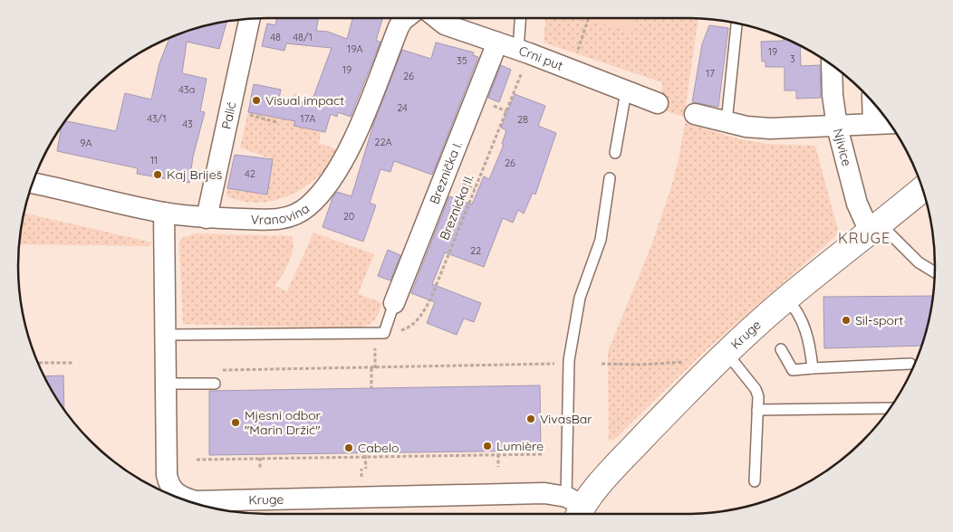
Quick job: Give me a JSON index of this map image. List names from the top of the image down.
{
  "streets": {
    "street": [
      "Crni put",
      "Palić",
      "Njivice",
      "Breznička I.",
      "Vranovina",
      "Kruge"
    ],
    "path": ["Breznička II."]
  },
  "crossings": [
    ["Crni put", "Breznička I."],
    ["Crni put", "Breznička II."],
    ["Palić", "Vranovina"],
    ["Njivice", "Kruge"],
    ["Vranovina", "Kruge"]
  ],
  "districts": ["KRUGE"],
  "places": [
    "Visual impact",
    "Kaj Briješ",
    "Sil-sport",
    "VivasBar",
    "Mjesni odbor \"Marin Držić\"",
    "Lumière",
    "Cabelo"
  ],
  "house_numbers": [
    "48",
    "48/1",
    "19A",
    "19",
    "3",
    "35",
    "19",
    "17",
    "26",
    "43a",
    "24",
    "43/1",
    "17A",
    "28",
    "43",
    "22A",
    "9A",
    "11",
    "26",
    "42",
    "20",
    "22"
  ]
}
